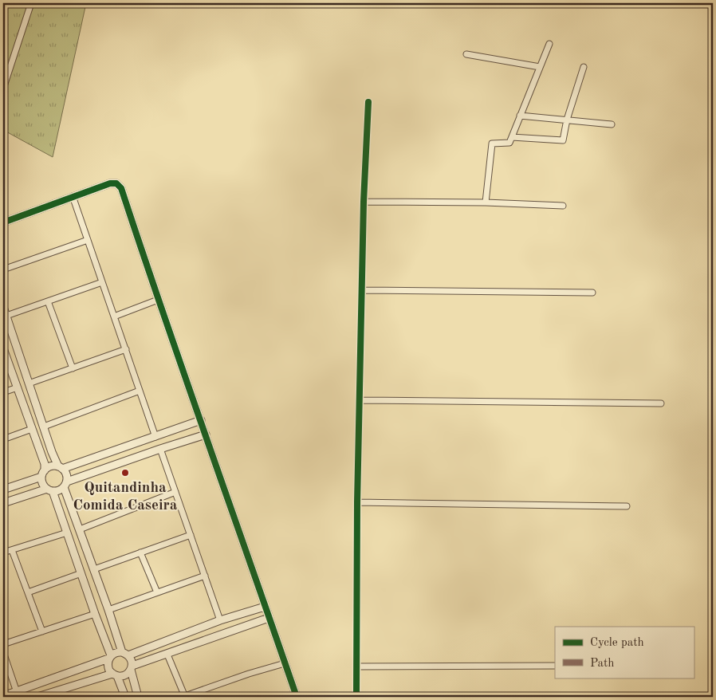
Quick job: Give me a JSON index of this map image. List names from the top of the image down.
{
  "places": ["Quitandinha Comida Caseira"],
  "legend": ["Cycle path", "Path"]
}
